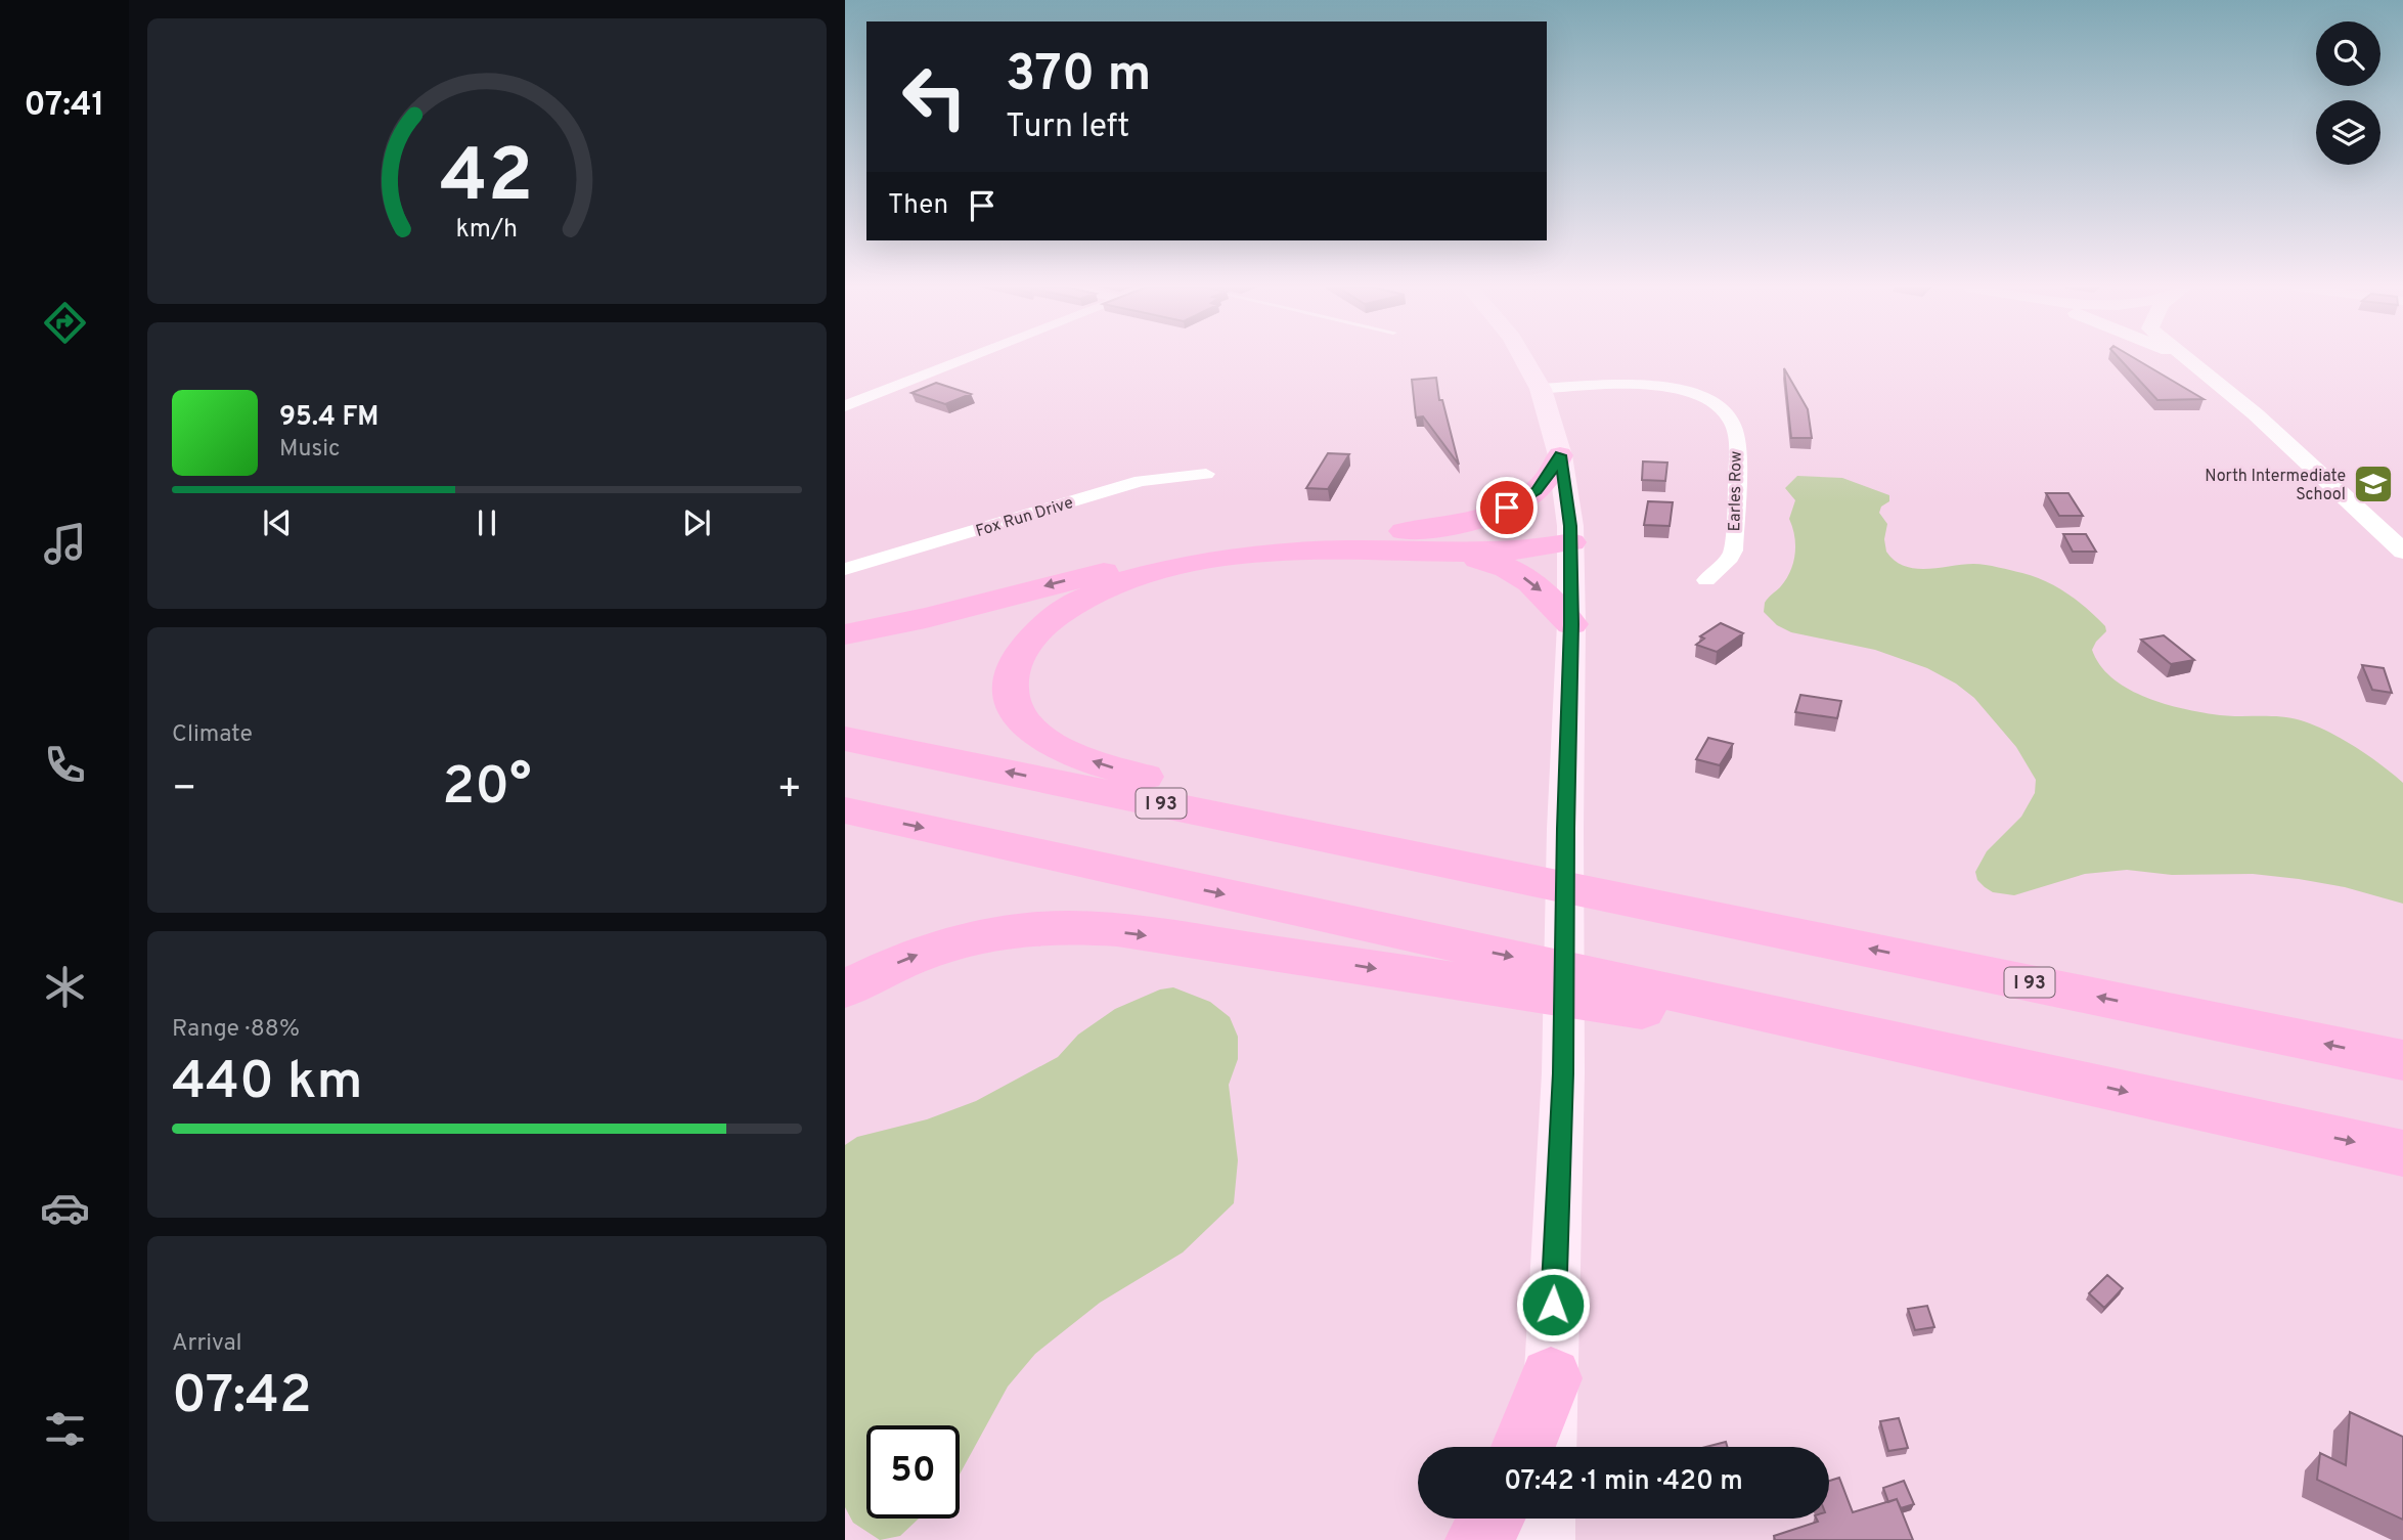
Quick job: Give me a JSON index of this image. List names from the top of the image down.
{
  "streets": {
    "highway": ["I 93"],
    "street": ["Earles Row", "Fox Run Drive"]
  },
  "places": {
    "school or university": ["North Intermediate School"]
  },
  "page": {
    "tabs": "07:41",
    "turn": ["370 m", "Turn left"],
    "then": "Then",
    "song": ["95.4 FM", "Music"],
    "tile": [
      "Climate",
      ["Range · 88%", "440 km"],
      ["Arrival", "07:42"]
    ],
    "heat": ["−", "20°", "+"],
    "limit": "50",
    "trip": "07:42 · 1 min · 420 m",
    "gauge": ["42", "km/h"]
  }
}
